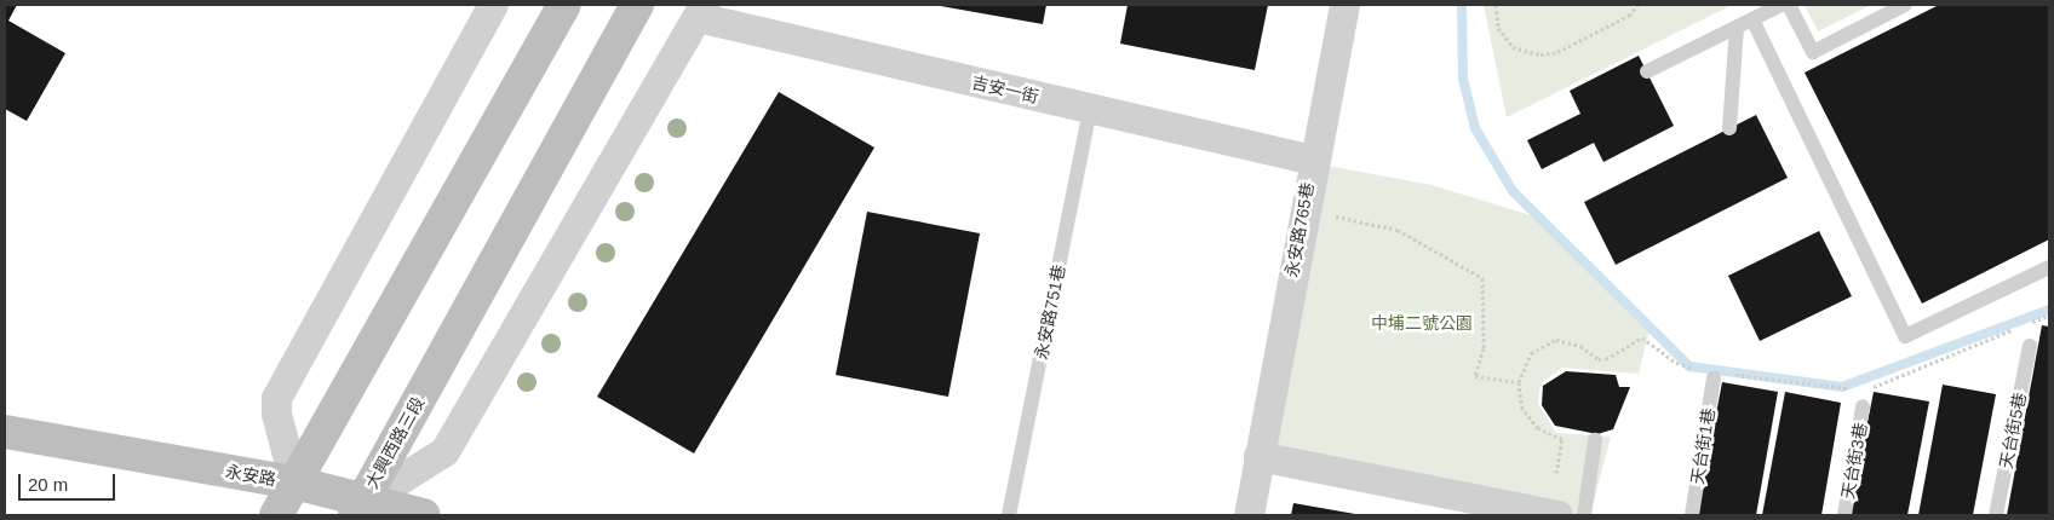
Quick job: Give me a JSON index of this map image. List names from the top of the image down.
{
  "streets": {
    "street": [
      "吉安一街",
      "永安路765巷",
      "大興西路三段",
      "永安路"
    ],
    "lane": [
      "永安路751巷",
      "天台街5巷",
      "天台街1巷",
      "天台街3巷"
    ]
  },
  "crossings": [
    ["吉安一街", "永安路765巷"],
    ["吉安一街", "永安路751巷"],
    ["吉安一街", "大興西路三段"],
    ["大興西路三段", "永安路"]
  ],
  "parks": ["中埔二號公園"],
  "scale_bar": "20 m"
}
